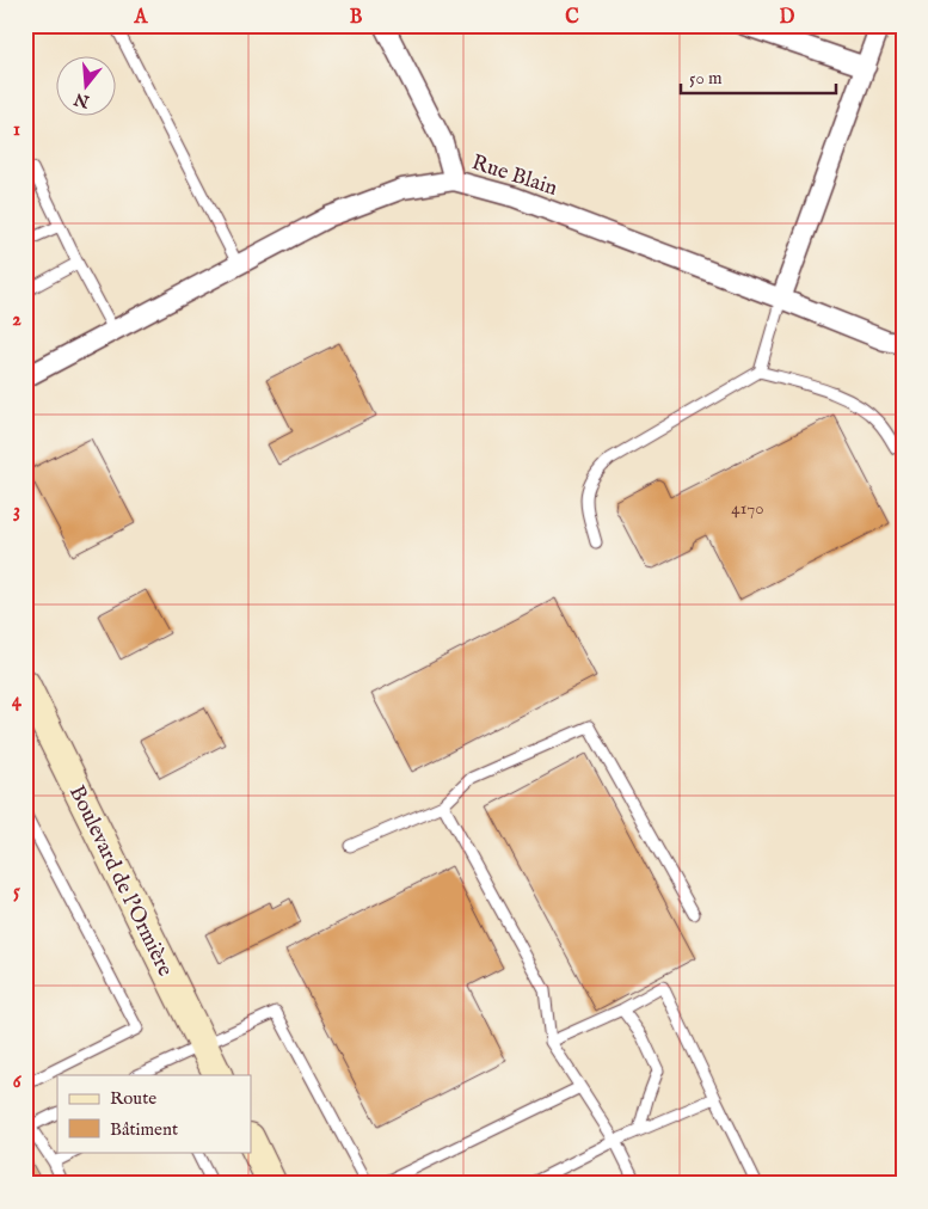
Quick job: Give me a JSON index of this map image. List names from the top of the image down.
{
  "streets": {
    "main road": ["Boulevard de l'Ormière"],
    "street": ["Rue Blain"]
  },
  "house_numbers": ["4170"],
  "legend": ["Route", "Bâtiment"],
  "scale_bar": "50 m",
  "north": "bottom",
  "grid": {
    "columns": [
      "A",
      "B",
      "C",
      "D"
    ],
    "rows": [
      "1",
      "2",
      "3",
      "4",
      "5",
      "6"
    ]
  }
}
